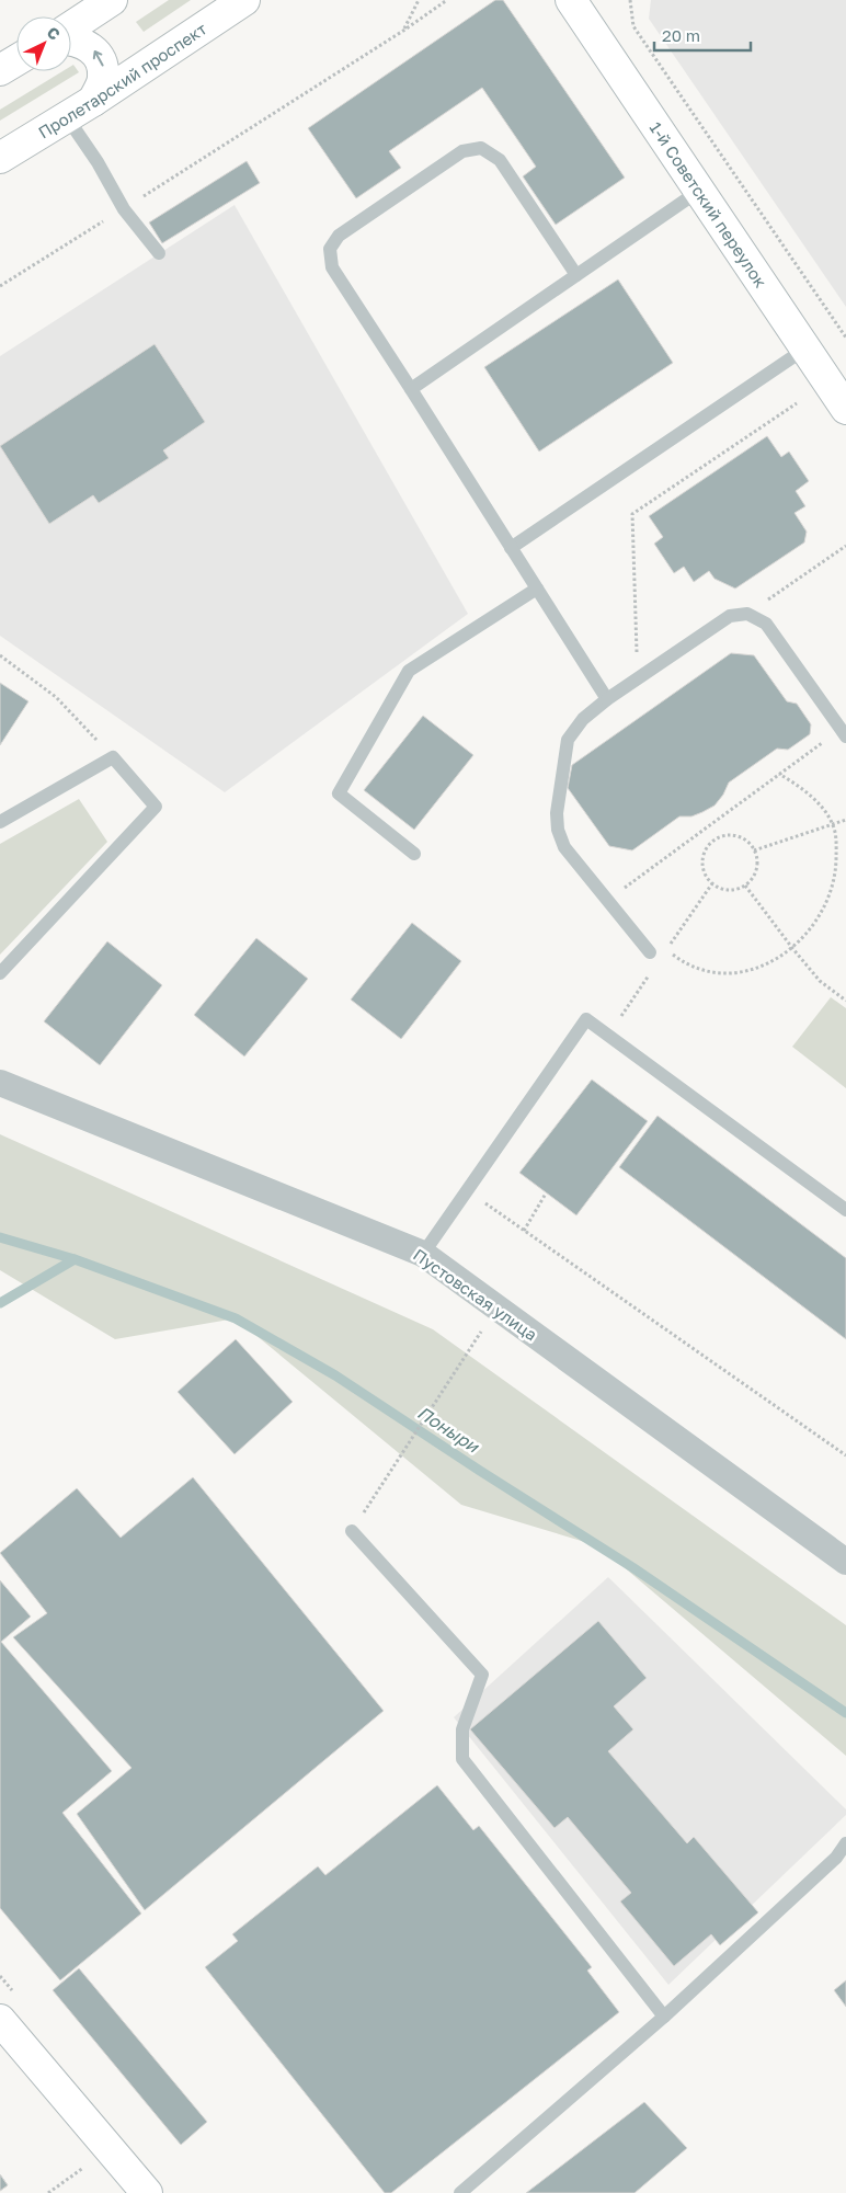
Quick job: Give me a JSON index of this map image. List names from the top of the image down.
{
  "streets": {
    "street": ["Пролетарский проспект", "1-й Советский переулок", "Пустовская улица"]
  },
  "water": ["Поныри"],
  "scale_bar": "20 m",
  "north": "top right"
}
